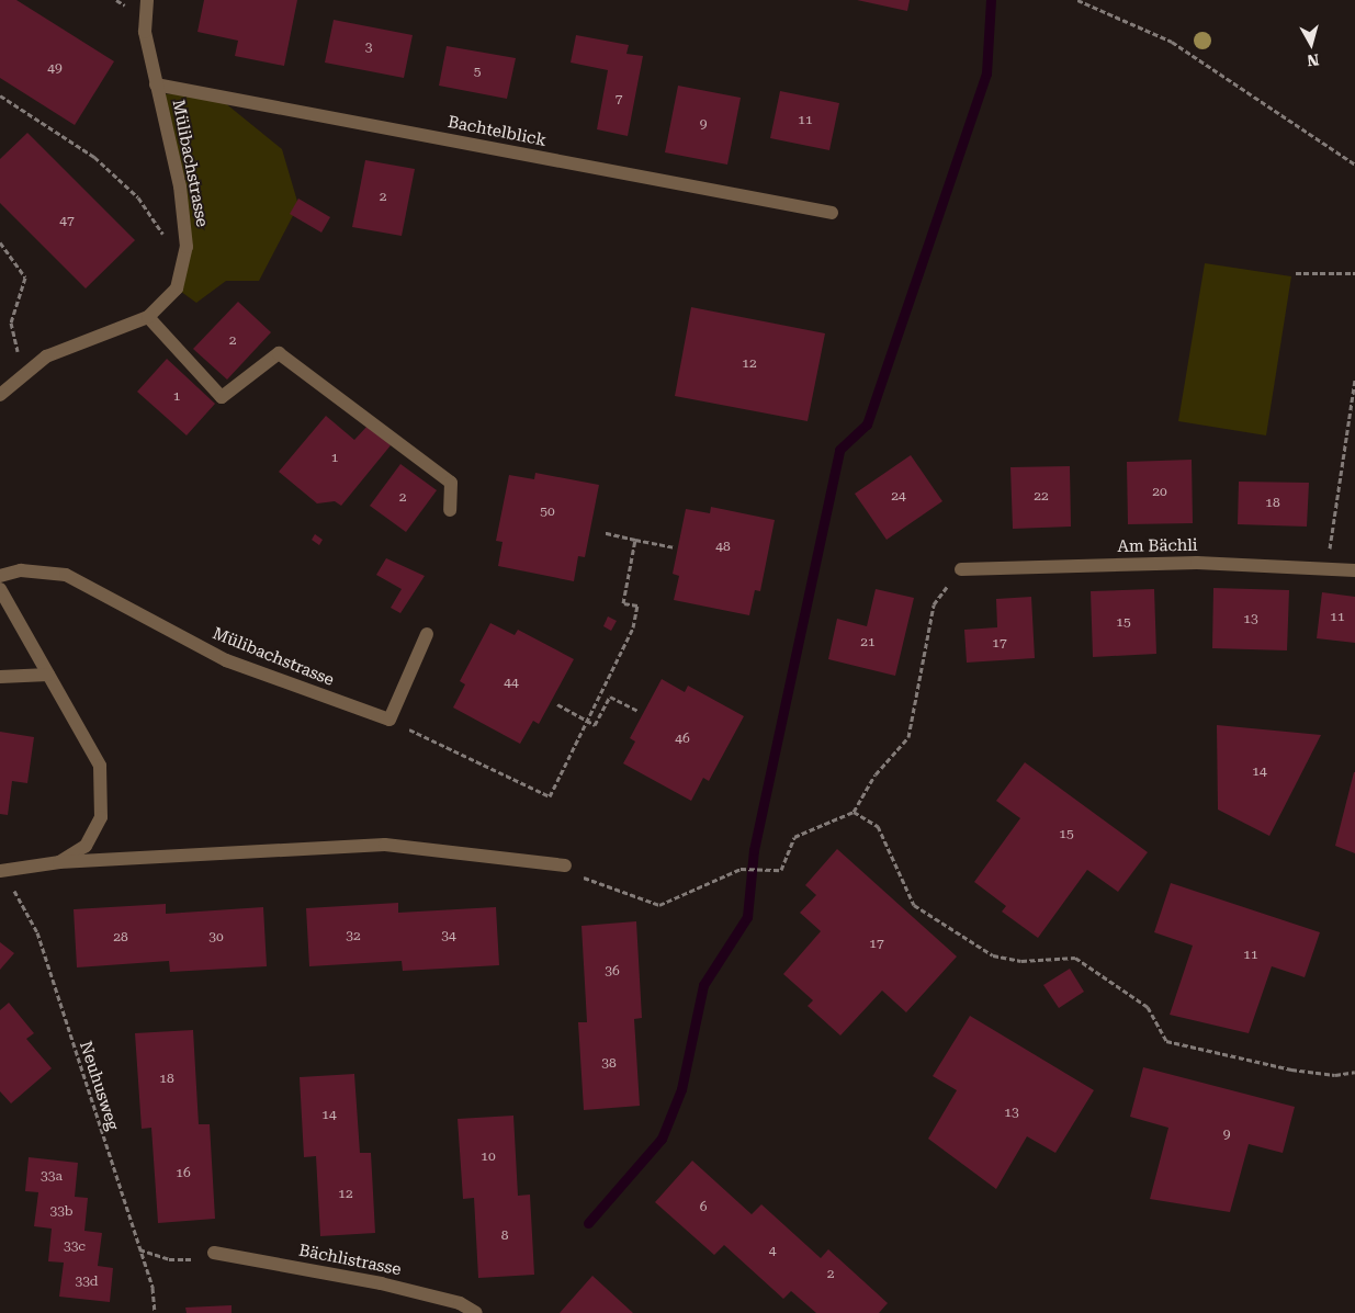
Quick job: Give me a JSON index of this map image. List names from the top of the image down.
{
  "streets": {
    "street": [
      "Bachtelblick",
      "Mülibachstrasse",
      "Am Bächli",
      "Bächlistrasse"
    ],
    "path": ["Neuhusweg"]
  },
  "crossings": [
    ["Bachtelblick", "Mülibachstrasse"]
  ],
  "house_numbers": [
    "3",
    "49",
    "5",
    "7",
    "11",
    "9",
    "2",
    "47",
    "2",
    "12",
    "1",
    "1",
    "20",
    "24",
    "22",
    "2",
    "18",
    "50",
    "48",
    "11",
    "13",
    "15",
    "21",
    "17",
    "44",
    "46",
    "14",
    "15",
    "32",
    "34",
    "28",
    "30",
    "17",
    "11",
    "36",
    "38",
    "18",
    "13",
    "14",
    "9",
    "10",
    "16",
    "33a",
    "12",
    "6",
    "33b",
    "8",
    "33c",
    "4",
    "2",
    "33d"
  ],
  "north": "bottom"
}
